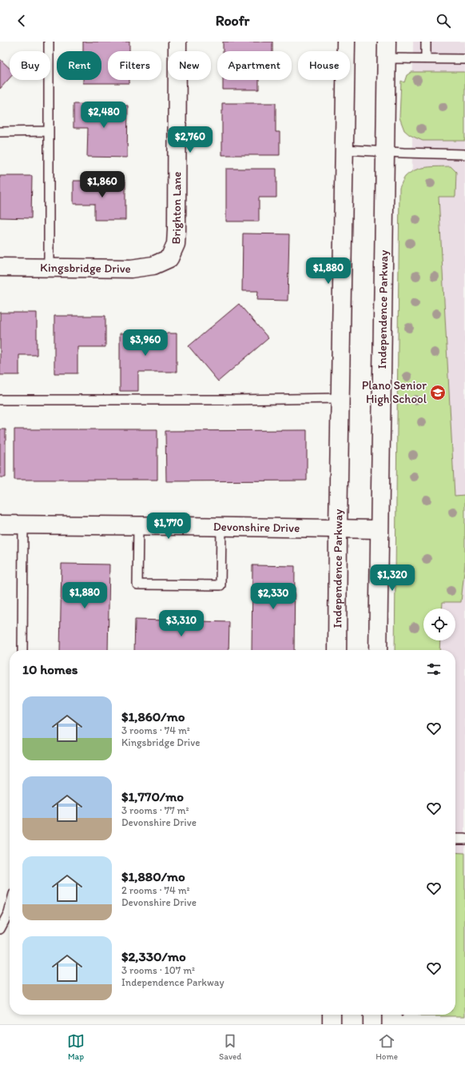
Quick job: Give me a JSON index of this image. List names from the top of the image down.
{
  "streets": {
    "main road": [
      "Brighton Lane",
      "Kingsbridge Drive",
      "Independence Parkway",
      "Devonshire Drive"
    ]
  },
  "crossings": [
    ["Brighton Lane", "Kingsbridge Drive"],
    ["Independence Parkway", "Devonshire Drive"]
  ],
  "places": {
    "school or university": ["Plano Senior High School"]
  },
  "page": {
    "header": "Roofr",
    "chip": [
      "Buy",
      "Rent",
      "Filters",
      "New",
      "Apartment",
      "House"
    ],
    "price": [
      "$2,480",
      "$2,760",
      "$1,860",
      "$1,880",
      "$3,960",
      "$1,770",
      "$1,320",
      "$1,880",
      "$2,330",
      "$3,310"
    ],
    "heading": "10 homes",
    "list": [
      {
        "name": "$1,860/mo",
        "note": "3 rooms · 74 m² · Kingsbridge Drive"
      },
      {
        "name": "$1,770/mo",
        "note": "3 rooms · 77 m² · Devonshire Drive"
      },
      {
        "name": "$1,880/mo",
        "note": "2 rooms · 74 m² · Devonshire Drive"
      },
      {
        "name": "$2,330/mo",
        "note": "3 rooms · 107 m² · Independence Parkway"
      }
    ],
    "tabs": ["Map", "Saved", "Home"]
  }
}
